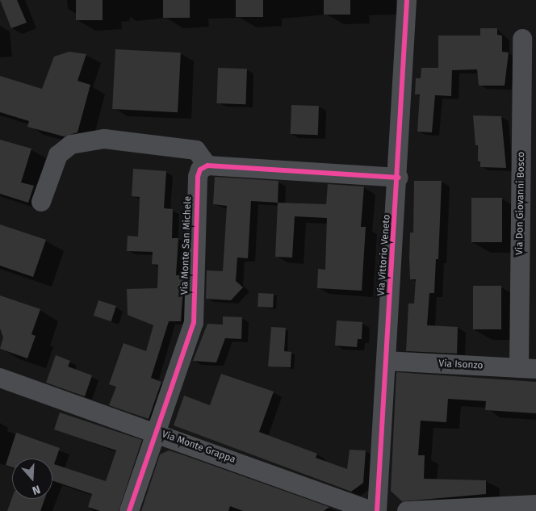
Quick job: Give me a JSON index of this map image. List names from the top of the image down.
{
  "streets": {
    "street": [
      "Via Don Giovanni Bosco",
      "Via Monte San Michele",
      "Via Vittorio Veneto",
      "Via Isonzo",
      "Via Monte Grappa"
    ]
  },
  "crossings": [
    ["Via Don Giovanni Bosco", "Via Isonzo"],
    ["Via Monte San Michele", "Via Monte Grappa"],
    ["Via Vittorio Veneto", "Via Isonzo"]
  ],
  "north": "bottom"
}
